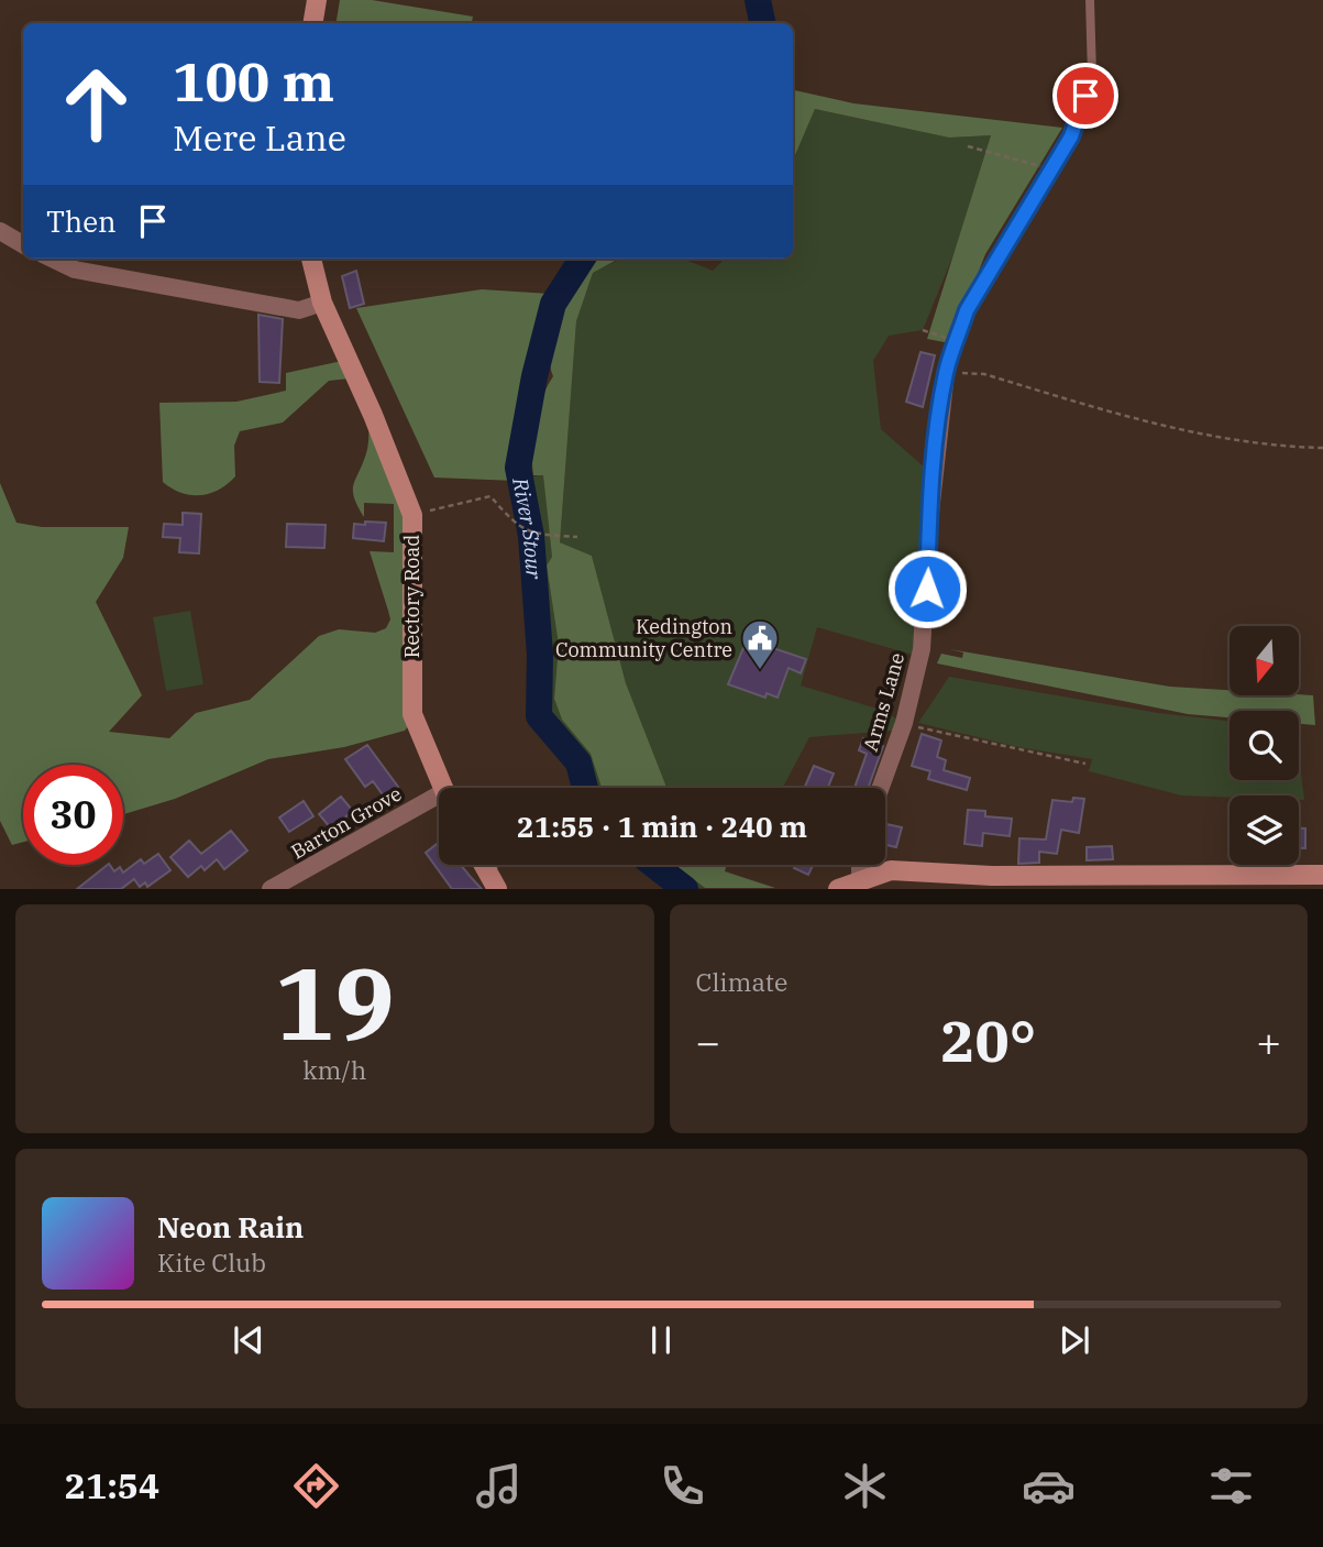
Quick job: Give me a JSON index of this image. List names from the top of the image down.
{
  "streets": {
    "street": ["Rectory Road", "Arms Lane", "Barton Grove"]
  },
  "water": ["River Stour"],
  "places": {
    "public building": ["Kedington Community Centre"]
  },
  "north": "bottom",
  "page": {
    "turn": ["100 m", "Mere Lane"],
    "then": "Then",
    "limit": "30",
    "trip": "21:55 · 1 min · 240 m",
    "tile": [
      ["19", "km/h"],
      "Climate"
    ],
    "heat": ["−", "20°", "+"],
    "song": ["Neon Rain", "Kite Club"],
    "tabs": "21:54"
  }
}
